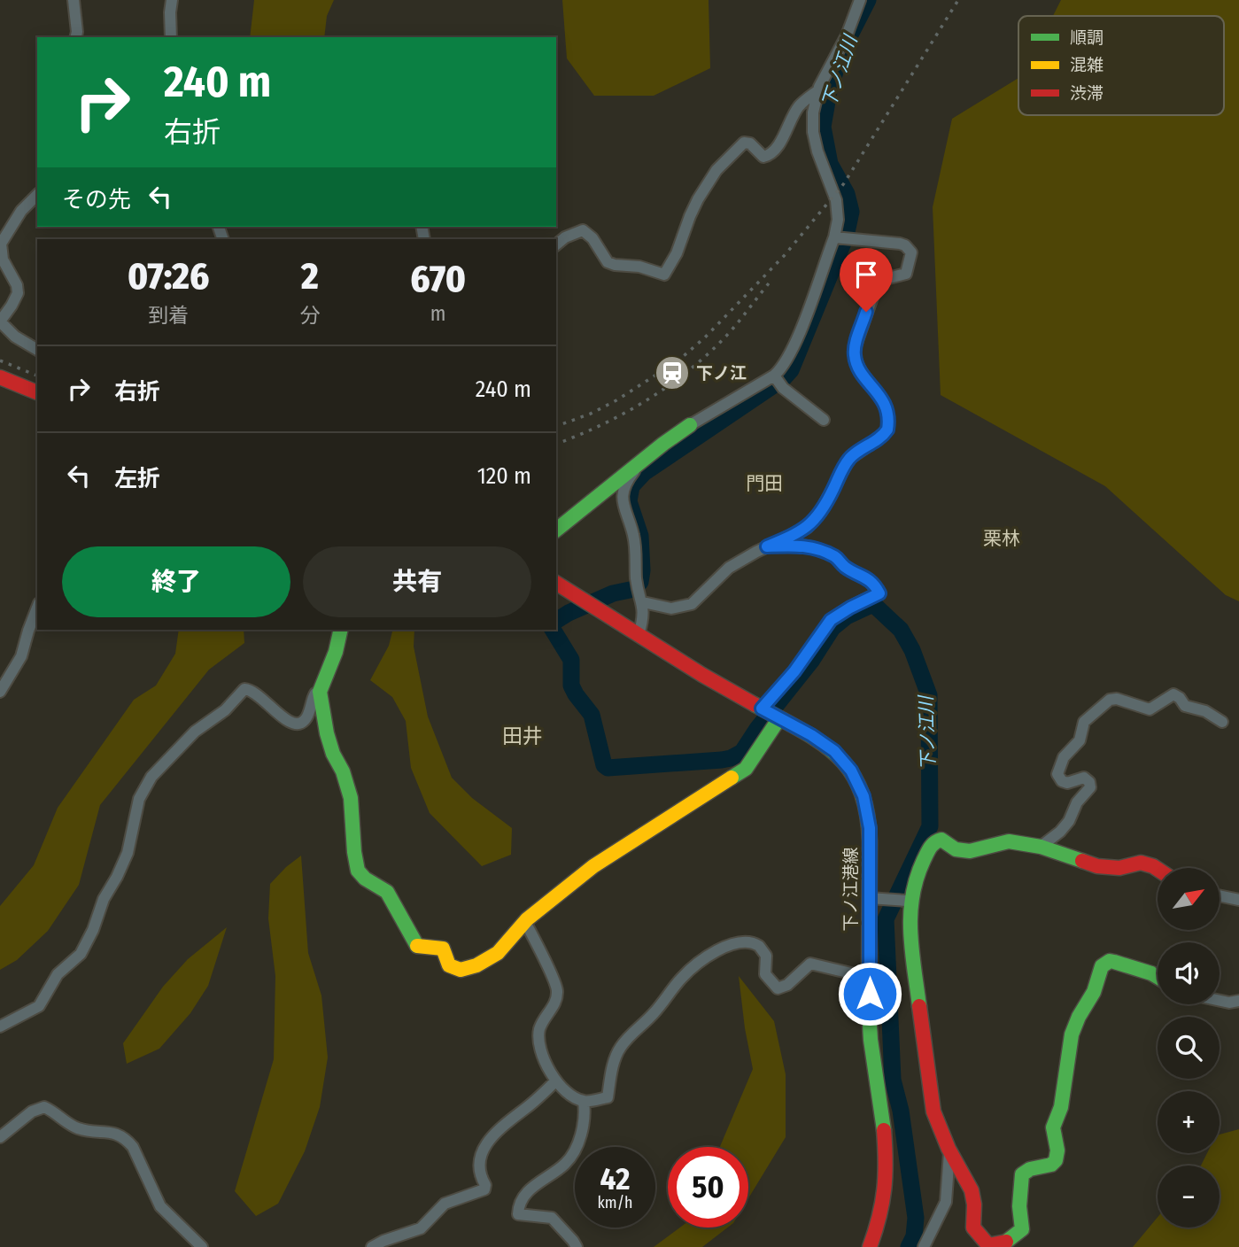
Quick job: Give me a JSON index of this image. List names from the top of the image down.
{
  "streets": {
    "street": ["下ノ江港線"]
  },
  "districts": ["門田", "栗林", "田井"],
  "water": ["下ノ江川"],
  "places": {
    "station": ["下ノ江"]
  },
  "legend": ["順調", "混雑", "渋滞"],
  "north": "top right",
  "page": {
    "turn": ["240 m", "右折"],
    "then": "その先",
    "eta": [
      "07:26",
      "到着",
      "2",
      "分",
      "670",
      "m"
    ],
    "list": [
      {
        "name": "右折",
        "value": "240 m"
      },
      {
        "name": "左折",
        "value": "120 m"
      }
    ],
    "buttons": ["終了", "共有"],
    "map_buttons": ["+", "−"],
    "speed": "42 km/h",
    "limit": "50"
  }
}
